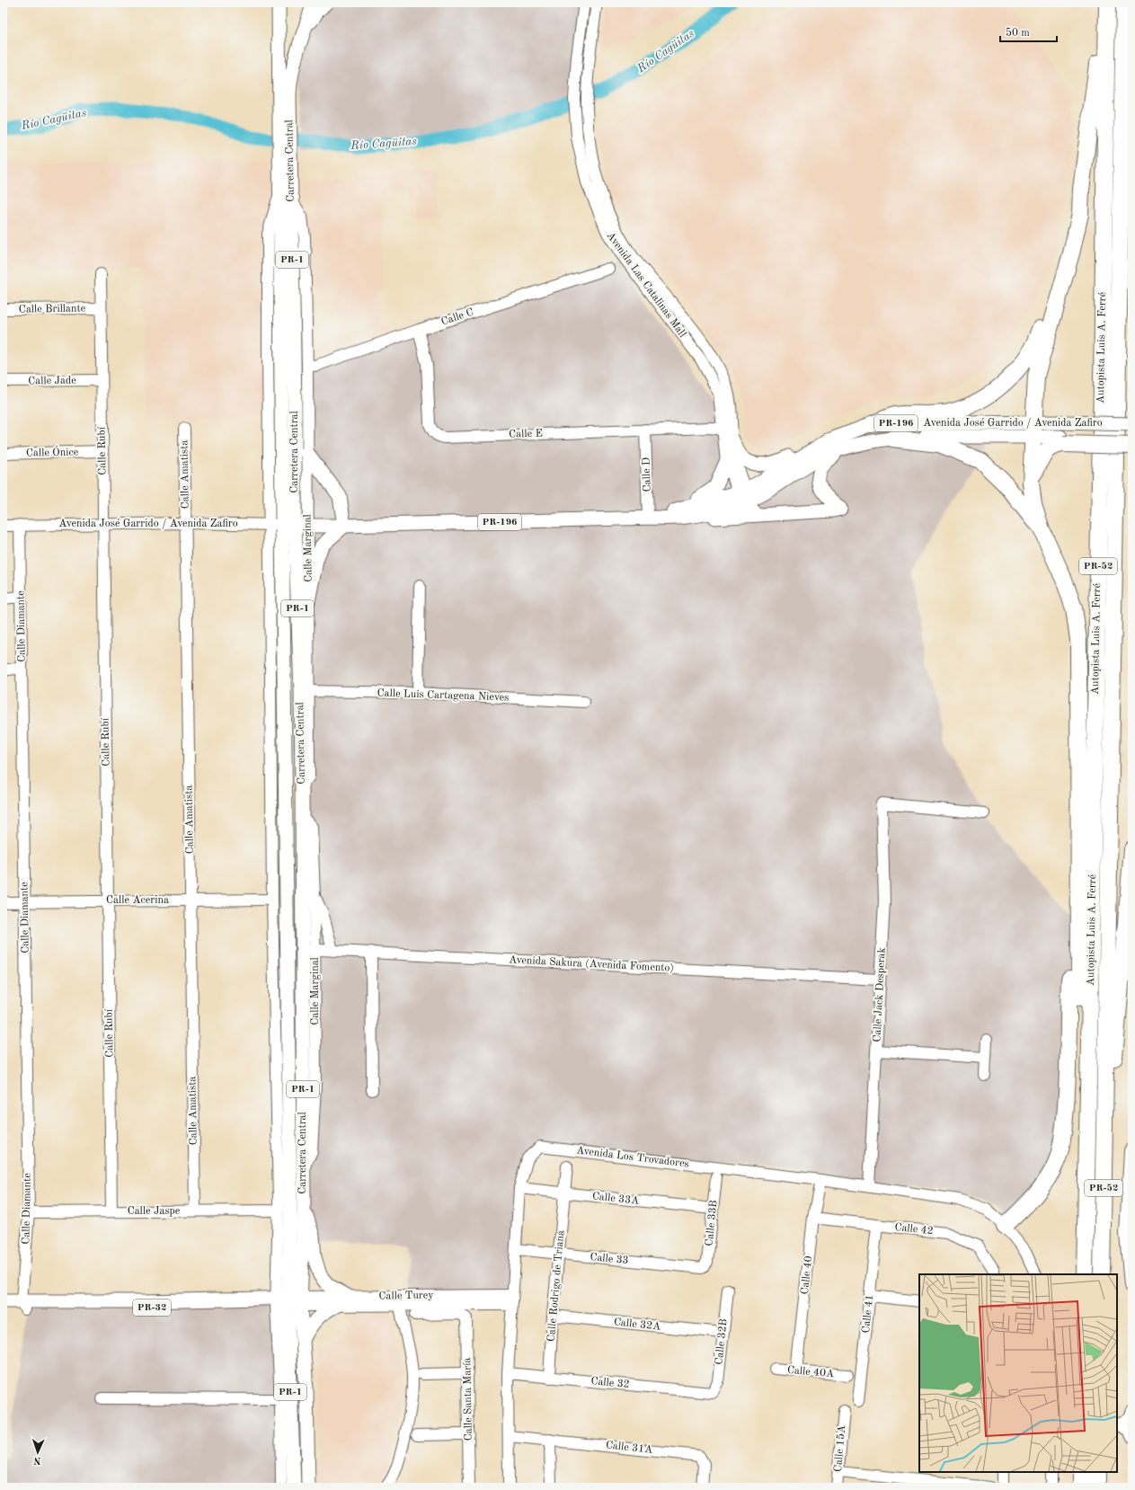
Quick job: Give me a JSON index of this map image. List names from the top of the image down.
{
  "streets": {
    "highway": ["Autopista Luis A. Ferré", "PR-52"],
    "main road": [
      "Carretera Central",
      "PR-1",
      "PR-196",
      "Avenida José Garrido / Avenida Zafiro",
      "PR-32"
    ],
    "street": [
      "Avenida Las Catalinas Mall",
      "Calle Brillante",
      "Calle C",
      "Calle Jade",
      "Calle E",
      "Calle Rubí",
      "Calle Ónice",
      "Calle Amatista",
      "Calle D",
      "Calle Marginal",
      "Calle Diamante",
      "Calle Luis Cartagena Nieves",
      "Calle Acerina",
      "Avenida Sakura (Avenida Fomento)",
      "Calle Jack Desperak",
      "Avenida Los Trovadores",
      "Calle 33A",
      "Calle Jaspe",
      "Calle 33B",
      "Calle 42",
      "Calle 33",
      "Calle 40",
      "Calle Rodrigo de Triana",
      "Calle Turey",
      "Calle 41",
      "Calle 32A",
      "Calle 32B",
      "Calle 40A",
      "Calle 32",
      "Calle Santa María",
      "Calle 31A",
      "Calle 15A"
    ]
  },
  "crossings": [
    ["Carretera Central", "Avenida José Garrido / Avenida Zafiro"],
    ["Carretera Central", "Calle Marginal"],
    ["Carretera Central", "Calle Luis Cartagena Nieves"],
    ["Carretera Central", "Avenida Sakura (Avenida Fomento)"],
    ["Carretera Central", "Calle Turey"],
    ["Carretera Central", "PR-32"],
    ["Avenida Las Catalinas Mall", "Avenida José Garrido / Avenida Zafiro"],
    ["Avenida Las Catalinas Mall", "Calle E"],
    ["Calle Brillante", "Calle Rubí"],
    ["Calle C", "Calle E"],
    ["Calle C", "Calle Marginal"],
    ["Calle Jade", "Calle Rubí"],
    ["Avenida José Garrido / Avenida Zafiro", "Calle Rubí"],
    ["Avenida José Garrido / Avenida Zafiro", "Calle Amatista"],
    ["Avenida José Garrido / Avenida Zafiro", "Calle D"],
    ["Avenida José Garrido / Avenida Zafiro", "Calle Marginal"],
    ["Avenida José Garrido / Avenida Zafiro", "Calle Diamante"],
    ["Calle E", "Calle D"],
    ["Calle Rubí", "Calle Ónice"],
    ["Calle Rubí", "Calle Acerina"],
    ["Calle Rubí", "Calle Jaspe"],
    ["Calle Amatista", "Calle Acerina"],
    ["Calle Amatista", "Calle Jaspe"],
    ["Calle Marginal", "Calle Luis Cartagena Nieves"],
    ["Calle Marginal", "Avenida Sakura (Avenida Fomento)"],
    ["Calle Diamante", "Calle Acerina"],
    ["Calle Diamante", "Calle Jaspe"],
    ["Calle Diamante", "PR-32"],
    ["Avenida Sakura (Avenida Fomento)", "Calle Jack Desperak"],
    ["Calle Jack Desperak", "Avenida Los Trovadores"],
    ["Avenida Los Trovadores", "Calle 33A"],
    ["Avenida Los Trovadores", "Calle 33"],
    ["Avenida Los Trovadores", "Calle 40"],
    ["Avenida Los Trovadores", "Calle Turey"],
    ["Avenida Los Trovadores", "Calle 32"],
    ["Calle 33A", "Calle 33B"],
    ["Calle 33A", "Calle Rodrigo de Triana"],
    ["Calle 33B", "Calle 33"],
    ["Calle 42", "Calle 40"],
    ["Calle 42", "Calle 41"],
    ["Calle 33", "Calle Rodrigo de Triana"],
    ["Calle 40", "Calle 40A"],
    ["Calle Rodrigo de Triana", "Calle 32A"],
    ["Calle Rodrigo de Triana", "Calle 32"],
    ["Calle Turey", "PR-32"],
    ["Calle 32A", "Calle 32B"],
    ["Calle 32B", "Calle 32"]
  ],
  "water": ["Río Cagüitas"],
  "scale_bar": "50 m",
  "north": "bottom"
}
